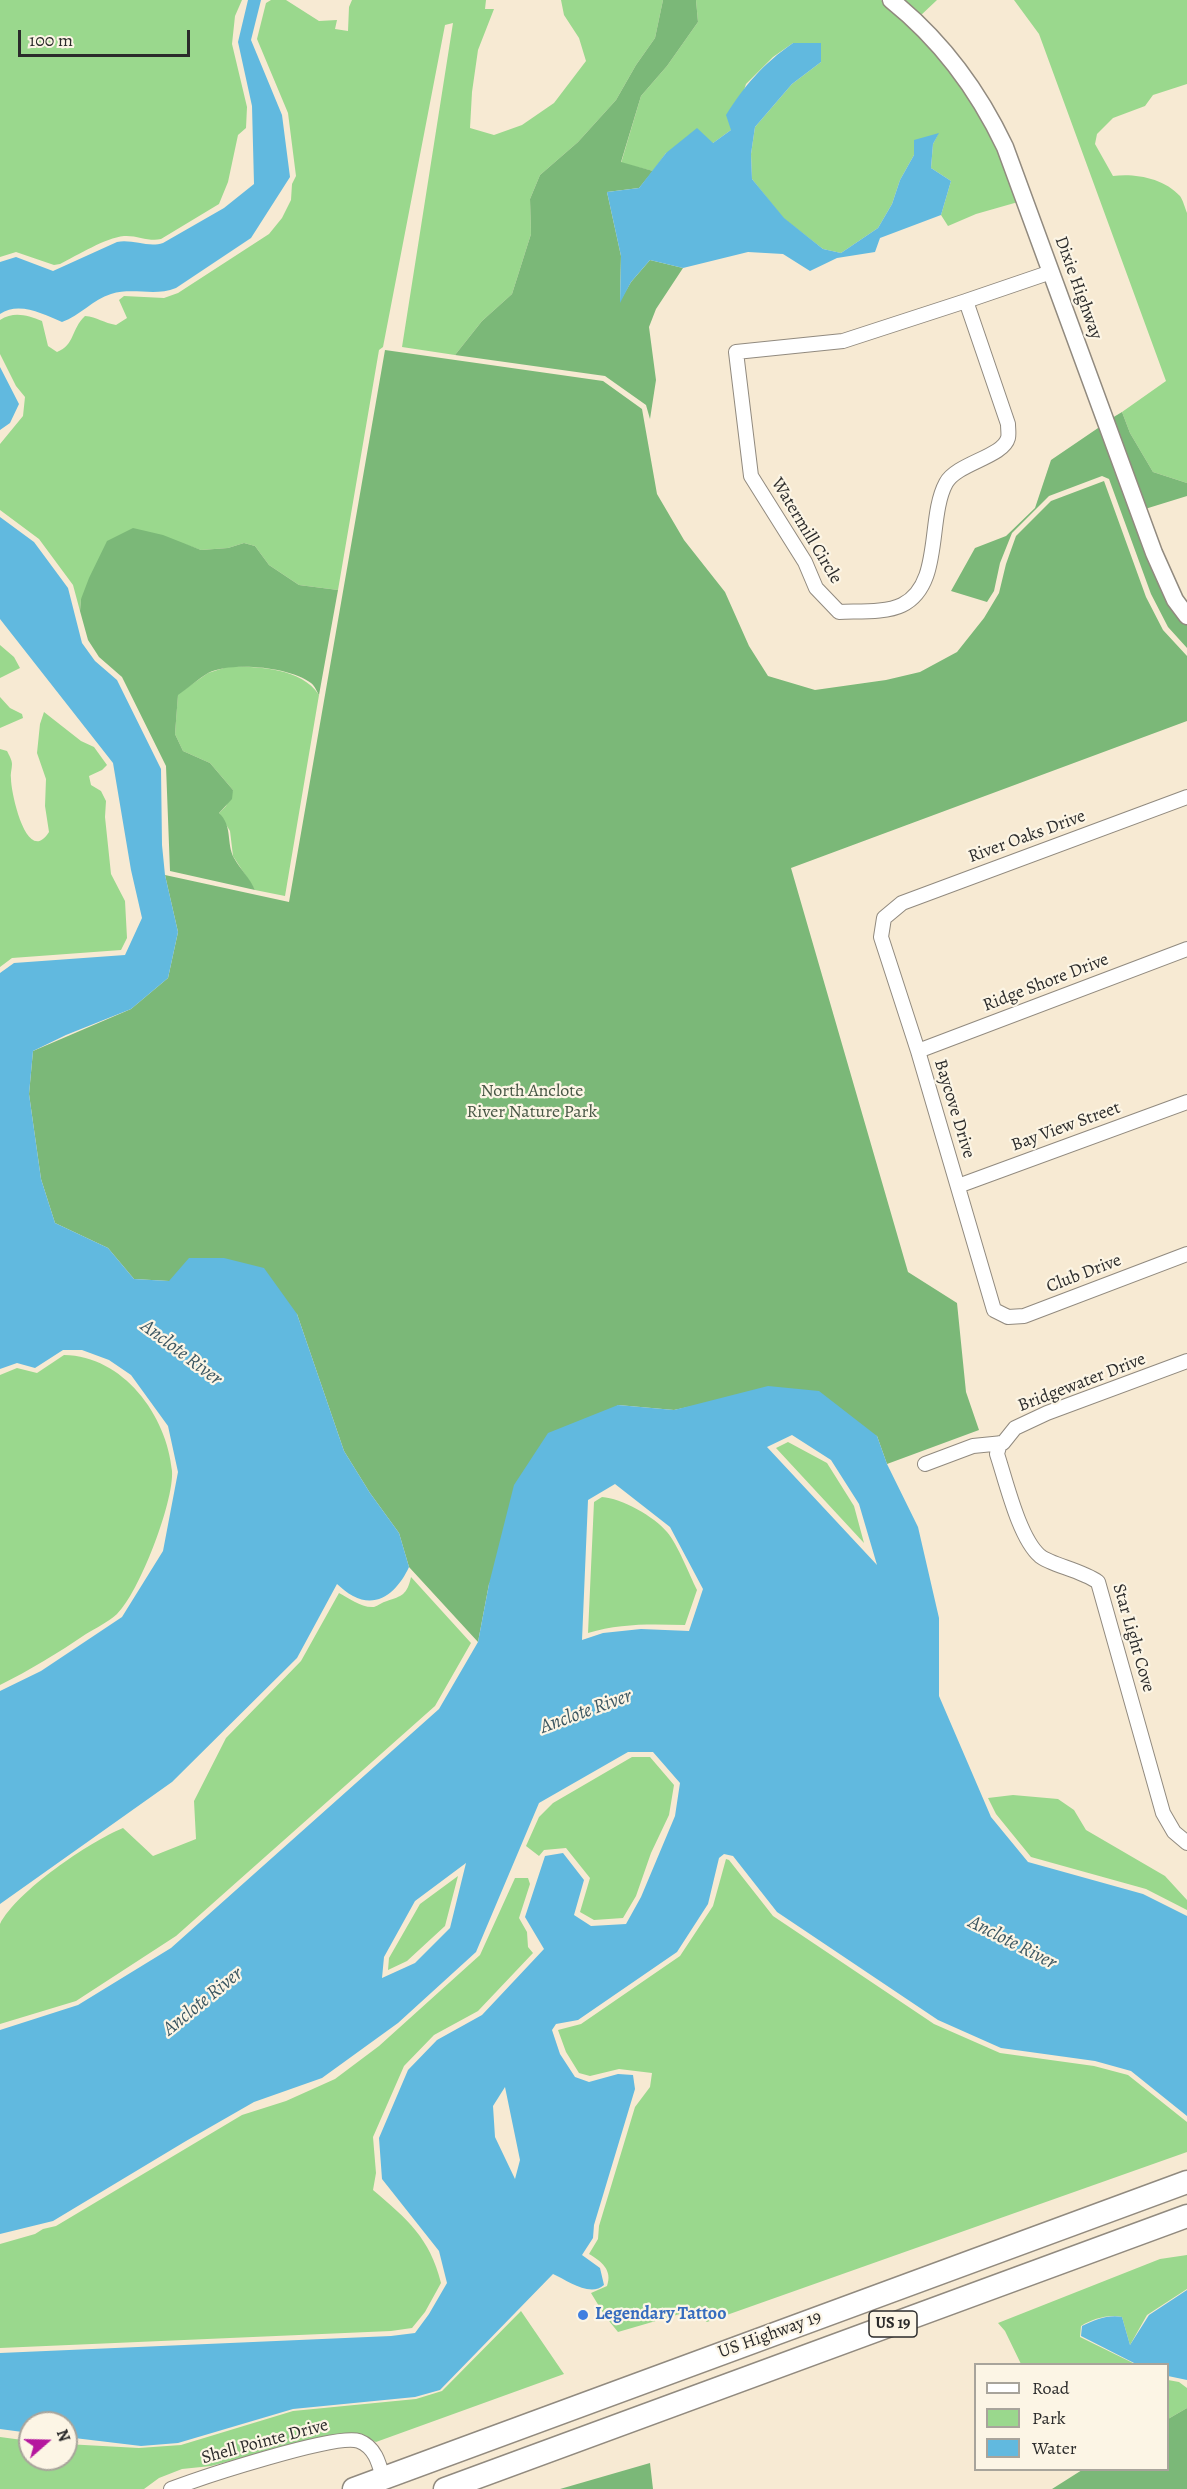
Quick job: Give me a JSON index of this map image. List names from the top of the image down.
{
  "streets": {
    "highway": ["US 19", "US Highway 19"],
    "street": [
      "Dixie Highway",
      "Watermill Circle",
      "River Oaks Drive",
      "Ridge Shore Drive",
      "Baycove Drive",
      "Bay View Street",
      "Club Drive",
      "Bridgewater Drive",
      "Star Light Cove",
      "Shell Pointe Drive"
    ]
  },
  "crossings": [
    ["Dixie Highway", "Watermill Circle"],
    ["River Oaks Drive", "Baycove Drive"],
    ["Ridge Shore Drive", "Baycove Drive"],
    ["Baycove Drive", "Bay View Street"],
    ["Baycove Drive", "Club Drive"],
    ["Bridgewater Drive", "Star Light Cove"],
    ["US Highway 19", "Shell Pointe Drive"]
  ],
  "water": ["Anclote River"],
  "parks": ["North Anclote River Nature Park"],
  "places": ["Legendary Tattoo"],
  "legend": ["Road", "Park", "Water"],
  "scale_bar": "100 m",
  "north": "right"
}
